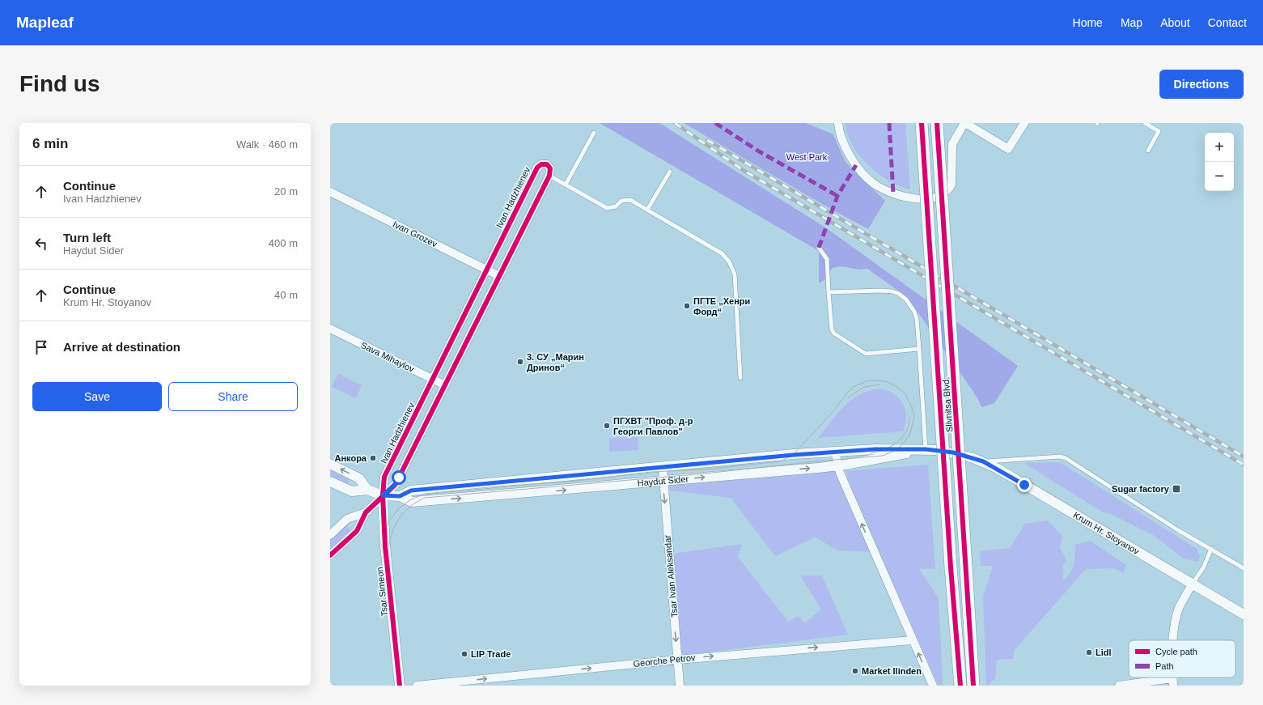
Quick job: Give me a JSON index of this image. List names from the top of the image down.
{
  "streets": {
    "main road": ["Slivnitsa Blvd."],
    "street": [
      "Ivan Hadzhienev",
      "Ivan Grozev",
      "Sava Mihaylov",
      "Haydut Sider",
      "Krum Hr. Stoyanov",
      "Tsar Ivan Aleksandar",
      "Tsar Simeon",
      "Georche Petrov"
    ]
  },
  "crossings": [
    ["Ivan Hadzhienev", "Ivan Grozev"],
    ["Ivan Hadzhienev", "Sava Mihaylov"],
    ["Ivan Hadzhienev", "Haydut Sider"],
    ["Ivan Hadzhienev", "Tsar Simeon"],
    ["Haydut Sider", "Krum Hr. Stoyanov"],
    ["Haydut Sider", "Tsar Ivan Aleksandar"],
    ["Haydut Sider", "Tsar Simeon"],
    ["Tsar Ivan Aleksandar", "Georche Petrov"]
  ],
  "one_way": ["Tsar Ivan Aleksandar", "Georche Petrov"],
  "parks": ["West Park"],
  "places": {
    "other": [
      "ПГТЕ „Хенри Форд“",
      "3. СУ „Марин Дринов“",
      "ПГХВТ \"Проф. д-р Георги Павлов\"",
      "Анкора",
      "Lidl",
      "LIP Trade",
      "Market Ilinden"
    ],
    "transit": ["Sugar factory"]
  },
  "legend": ["Cycle path", "Path"],
  "page": {
    "header": "Mapleaf",
    "nav": [
      "Home",
      "Map",
      "About",
      "Contact"
    ],
    "buttons": [
      "Directions",
      ["Save", "Share"]
    ],
    "title": "Find us",
    "heading": ["6 min", "Walk · 460 m"],
    "map_buttons": ["+", "−"],
    "list": [
      ["Continue", "Ivan Hadzhienev", "20 m"],
      ["Turn left", "Haydut Sider", "400 m"],
      ["Continue", "Krum Hr. Stoyanov", "40 m"],
      "Arrive at destination"
    ]
  }
}
